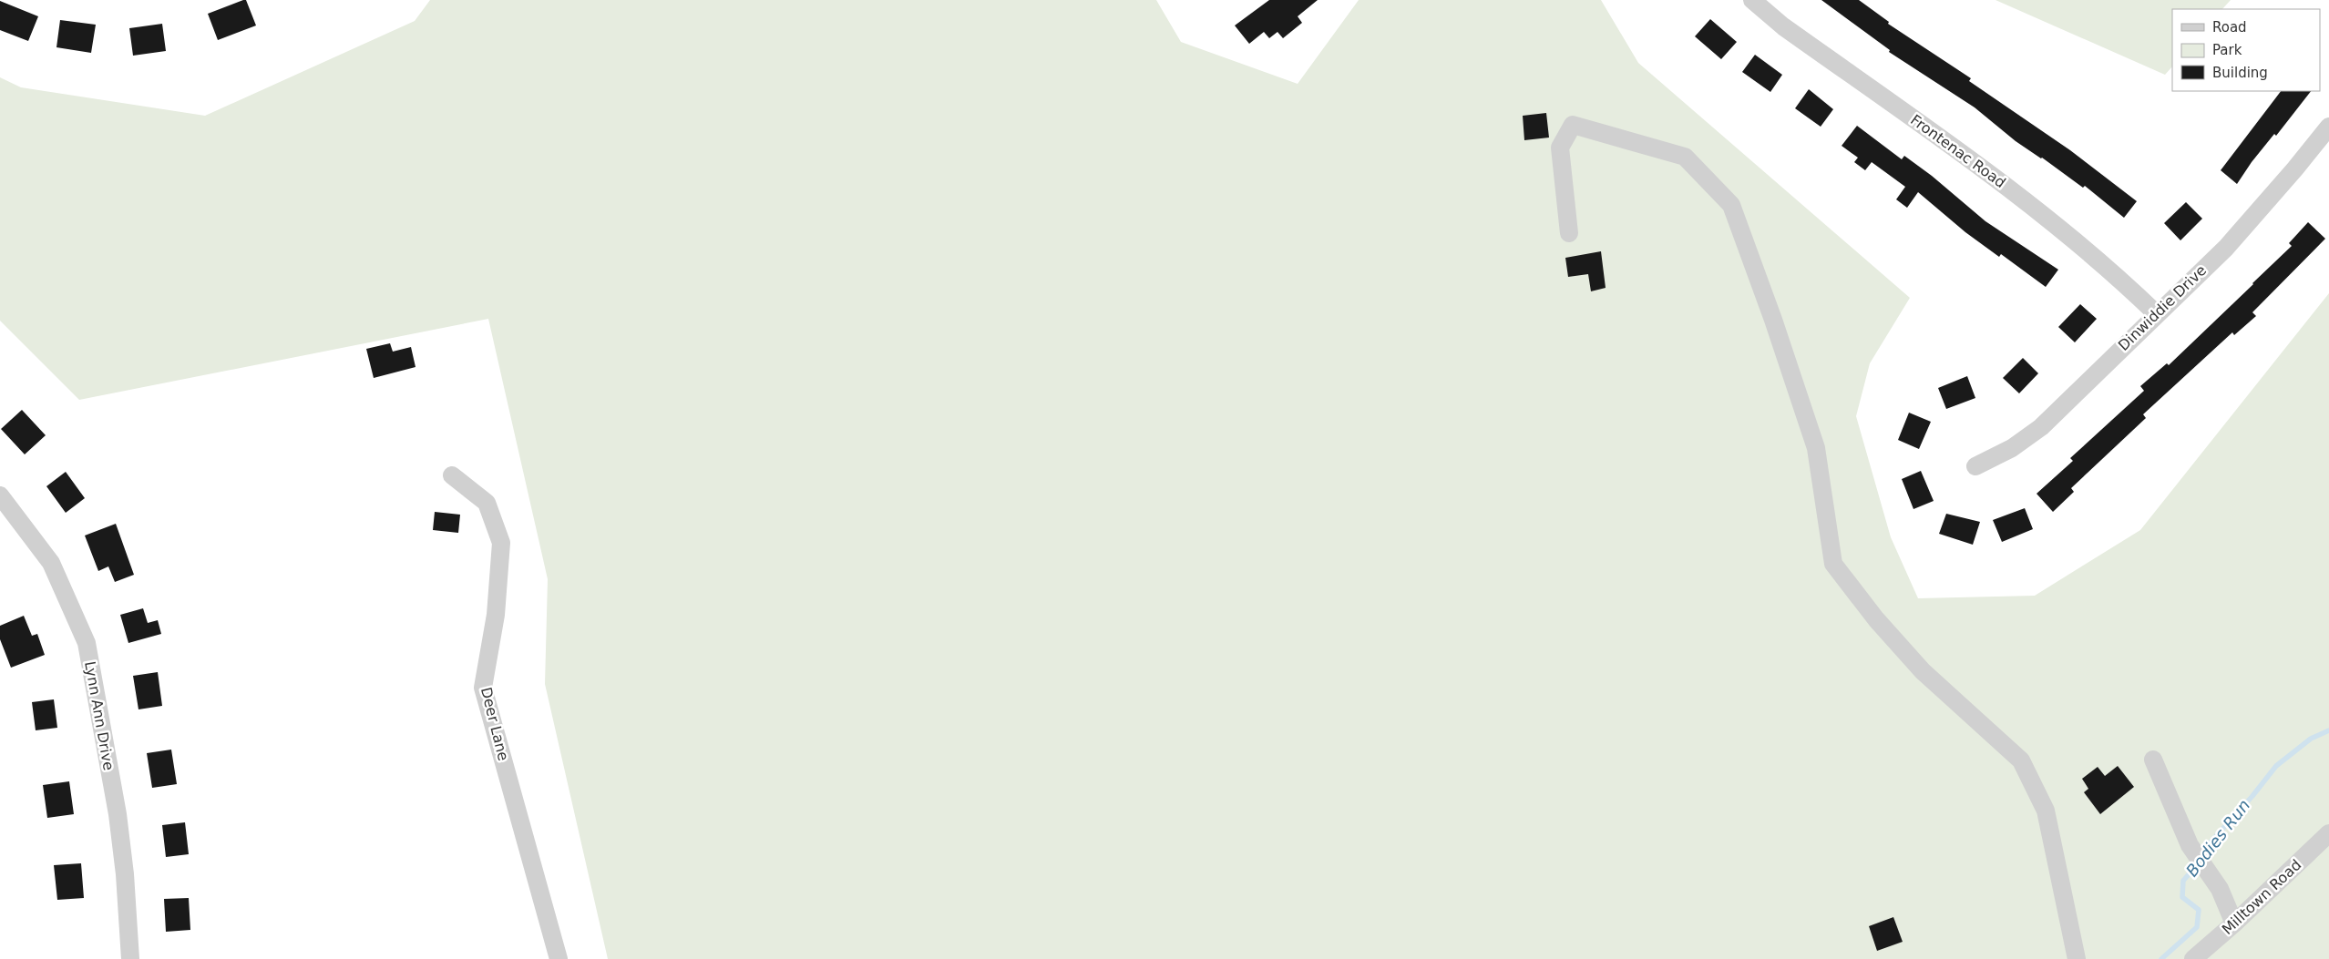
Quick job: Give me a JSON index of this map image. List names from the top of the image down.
{
  "streets": {
    "street": [
      "Frontenac Road",
      "Dinwiddie Drive",
      "Lynn Ann Drive",
      "Deer Lane",
      "Milltown Road"
    ]
  },
  "crossings": [
    ["Frontenac Road", "Dinwiddie Drive"]
  ],
  "water": ["Bodies Run"],
  "legend": ["Road", "Park", "Building"]
}
